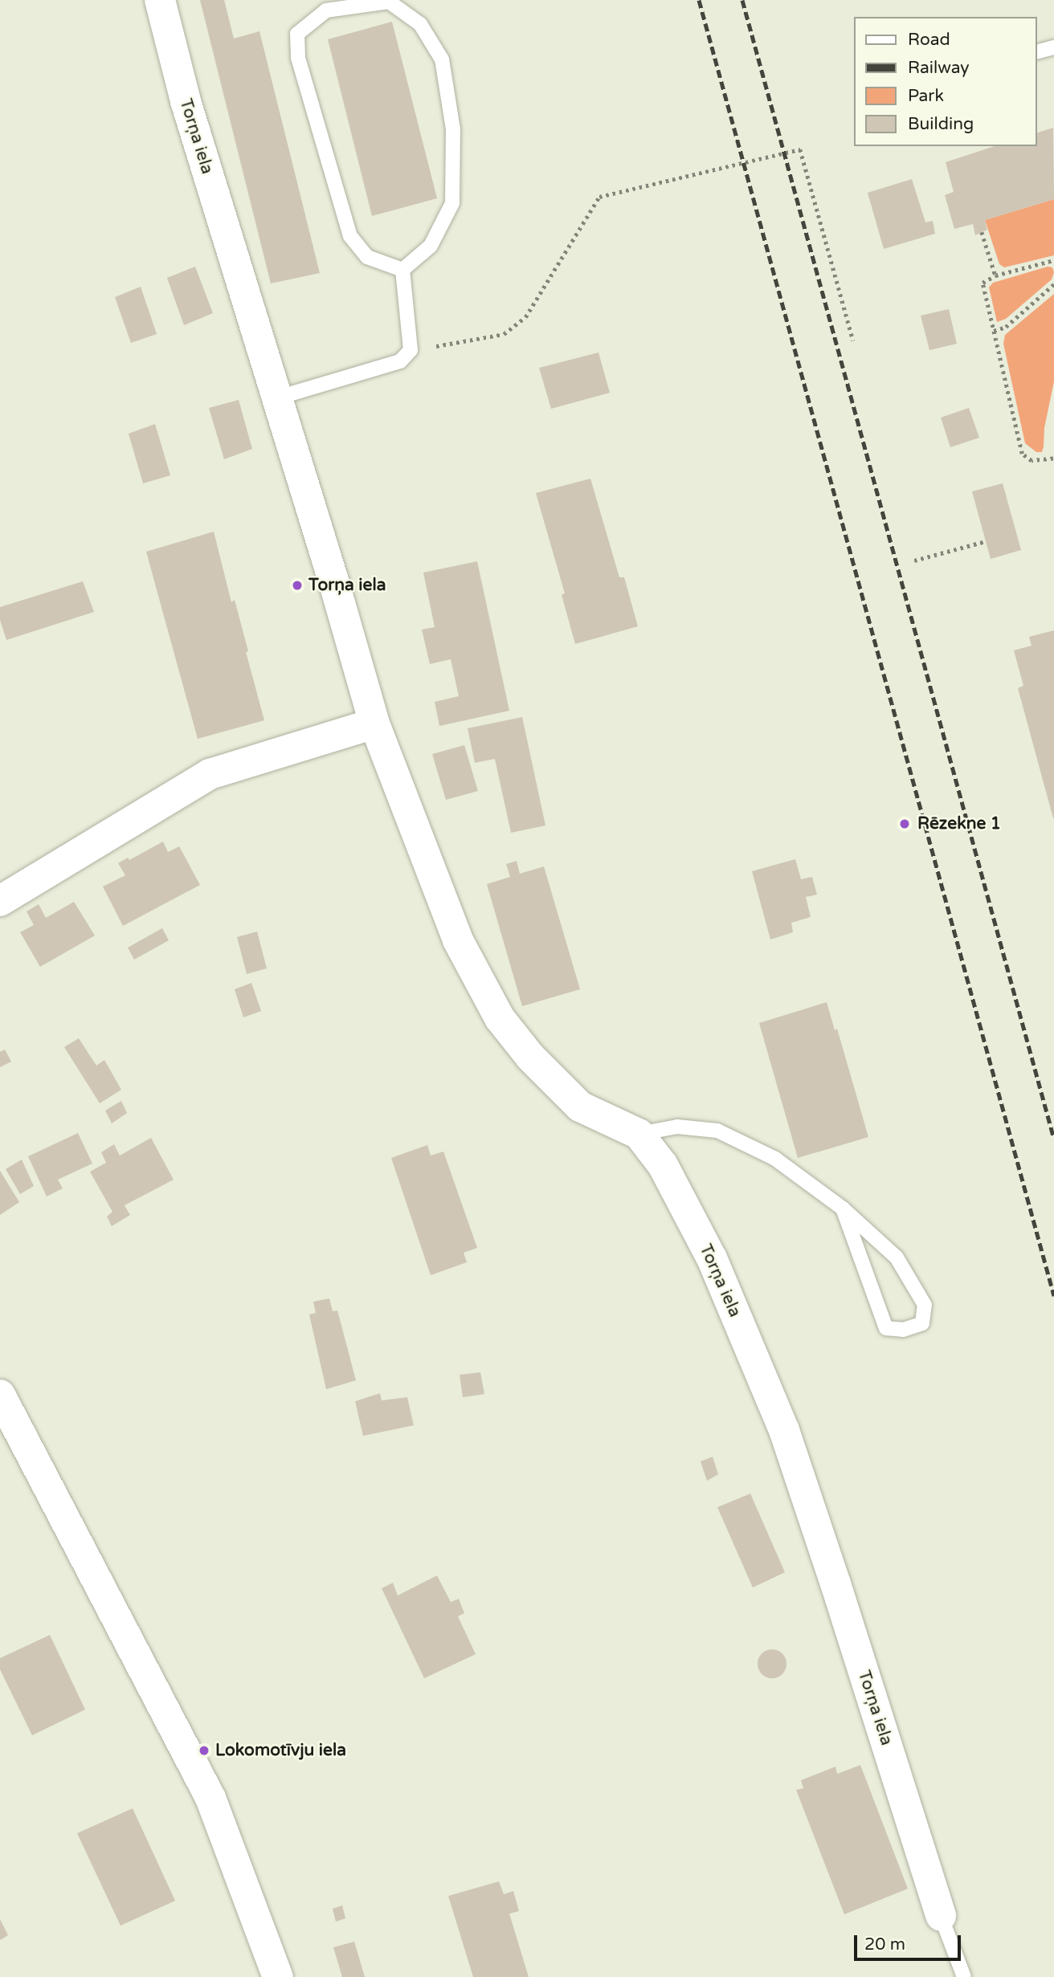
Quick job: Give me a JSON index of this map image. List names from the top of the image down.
{
  "streets": {
    "street": ["Torņa iela"]
  },
  "places": ["Torņa iela", "Rēzekne 1", "Lokomotīvju iela"],
  "legend": [
    "Road",
    "Railway",
    "Park",
    "Building"
  ],
  "scale_bar": "20 m"
}
